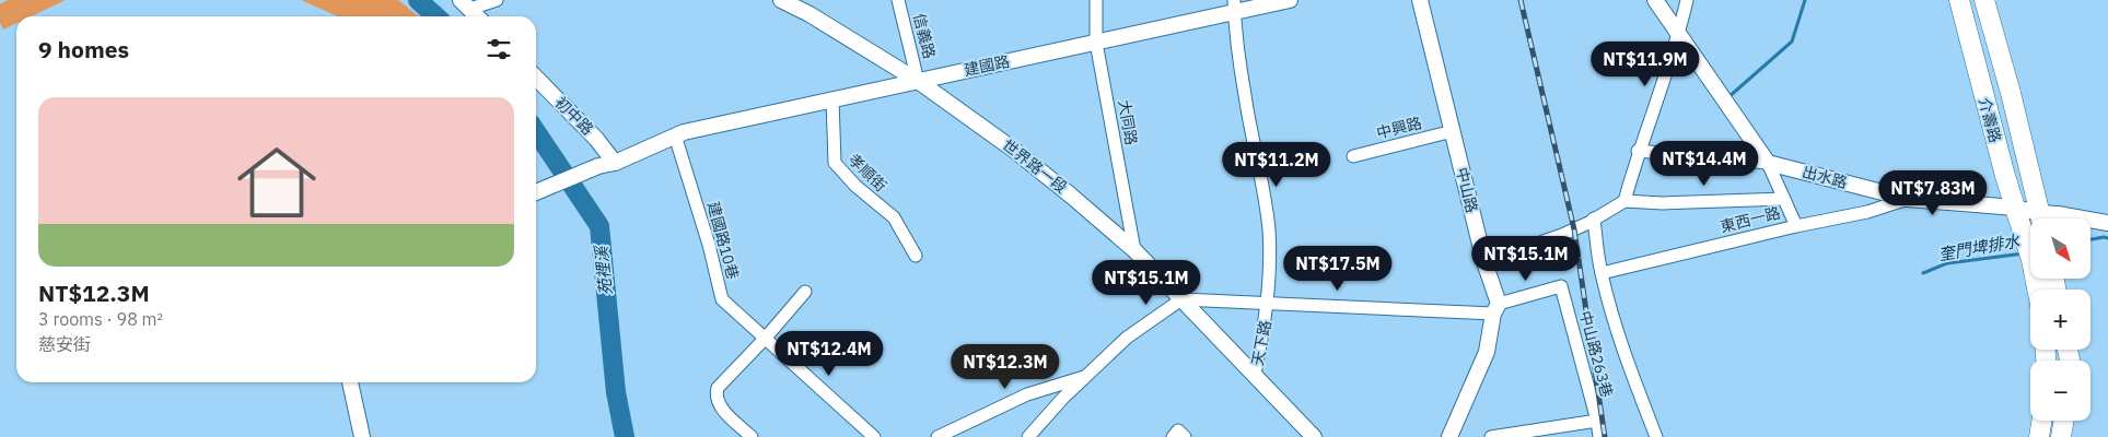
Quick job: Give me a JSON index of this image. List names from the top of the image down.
{
  "streets": {
    "main road": ["介壽路"],
    "street": [
      "信義路",
      "建國路",
      "初中路",
      "大同路",
      "中興路",
      "世界路一段",
      "孝順街",
      "出水路",
      "中山路",
      "東西一路",
      "建國路10巷",
      "天下路",
      "中山路263巷"
    ]
  },
  "crossings": [
    ["信義路", "建國路"],
    ["信義路", "世界路一段"],
    ["建國路", "初中路"],
    ["建國路", "大同路"],
    ["建國路", "世界路一段"],
    ["建國路", "孝順街"],
    ["建國路", "建國路10巷"],
    ["建國路", "天下路"],
    ["介壽路", "出水路"],
    ["大同路", "世界路一段"],
    ["中興路", "中山路"],
    ["世界路一段", "天下路"],
    ["出水路", "東西一路"],
    ["中山路", "中山路263巷"]
  ],
  "water": ["奎門埤排水", "苑裡溪"],
  "north": "bottom right",
  "page": {
    "heading": "9 homes",
    "price": [
      "NT$11.9M",
      "NT$14.4M",
      "NT$11.2M",
      "NT$7.83M",
      "NT$15.1M",
      "NT$17.5M",
      "NT$15.1M",
      "NT$12.4M",
      "NT$12.3M"
    ],
    "list": [
      {
        "name": "NT$12.3M",
        "note": "3 rooms · 98 m² · 慈安街"
      }
    ],
    "map_buttons": ["+", "−"]
  }
}
